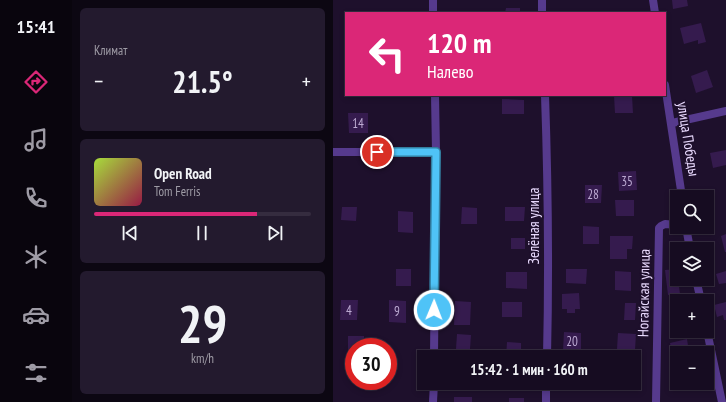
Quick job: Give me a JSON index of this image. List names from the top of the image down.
{
  "streets": {
    "street": ["улица Победы", "Зелёная улица", "Ногайская улица"]
  },
  "house_numbers": [
    "14",
    "35",
    "28",
    "4",
    "9",
    "20"
  ],
  "page": {
    "tabs": "15:41",
    "tile": [
      "Климат",
      ["29", "km/h"]
    ],
    "turn": ["120 m", "Налево"],
    "heat": ["−", "21.5°", "+"],
    "song": ["Open Road", "Tom Ferris"],
    "map_buttons": ["+", "−"],
    "limit": "30",
    "trip": "15:42 · 1 мин · 160 m"
  }
}
